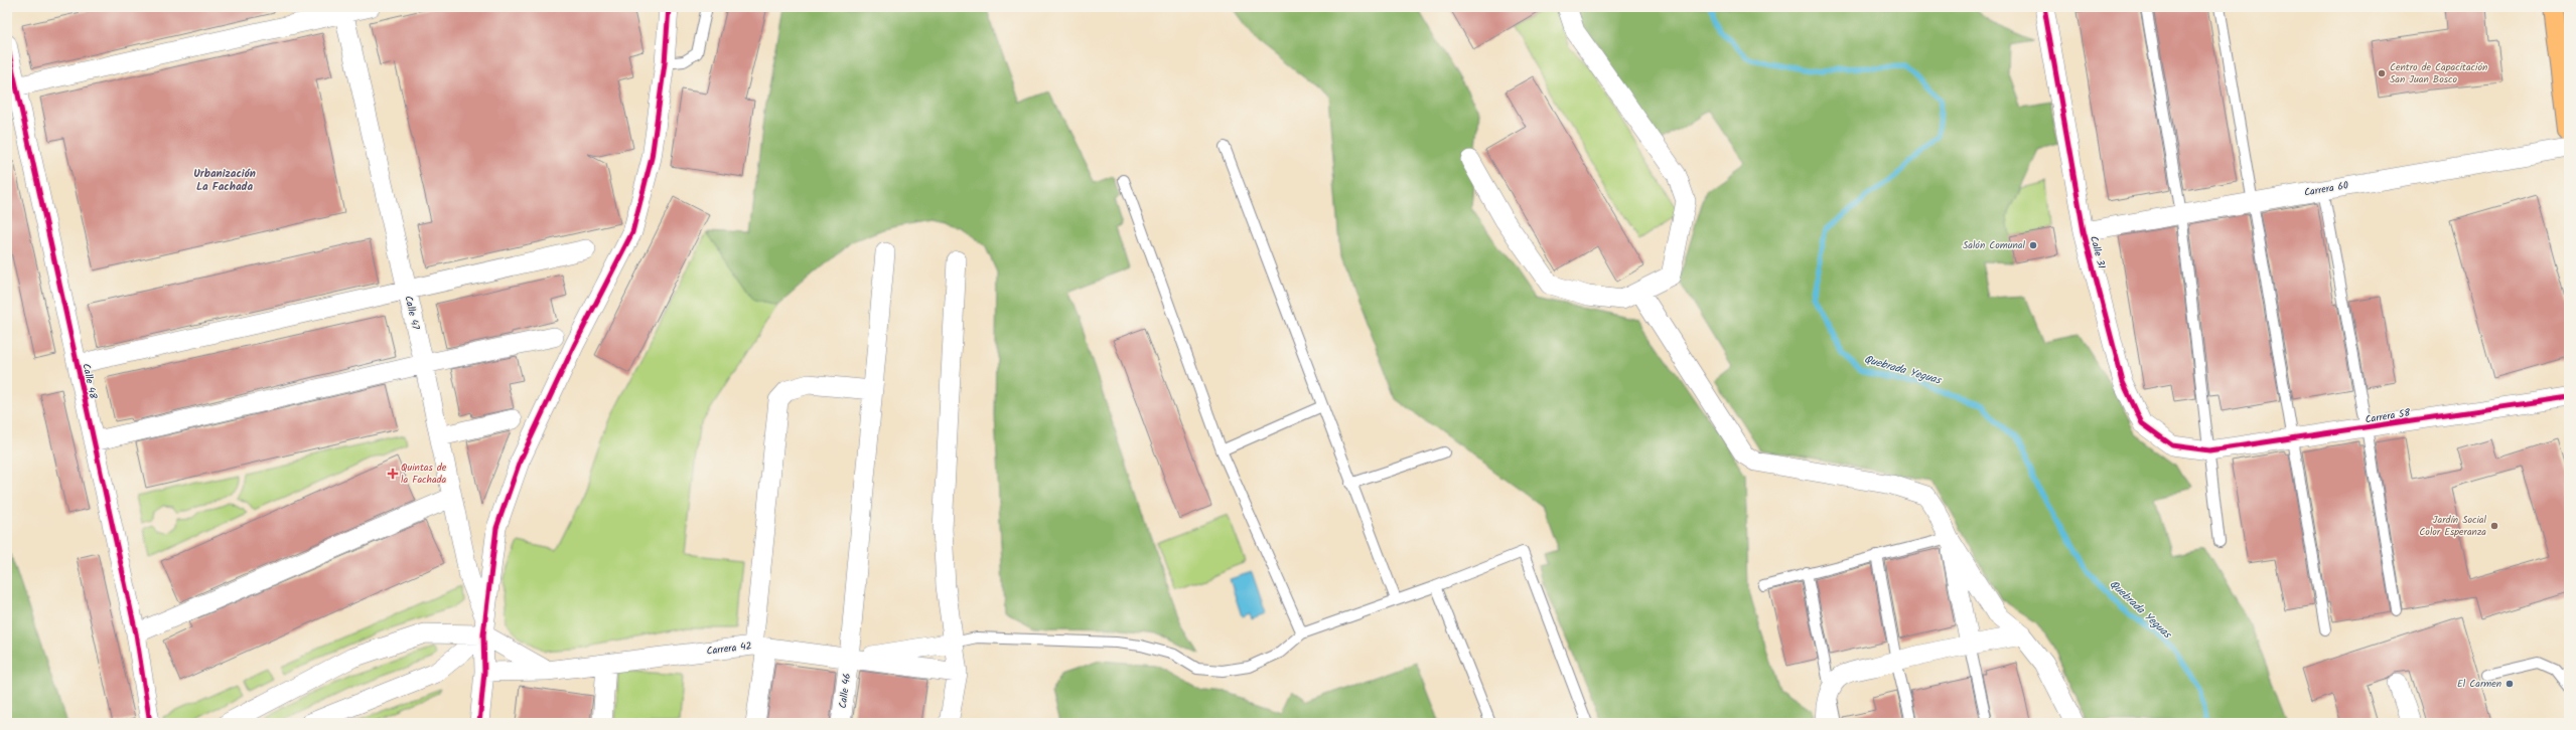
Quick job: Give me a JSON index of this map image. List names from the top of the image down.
{
  "streets": {
    "street": [
      "Carrera 60",
      "Calle 31",
      "Calle 47",
      "Calle 48",
      "Carrera 58",
      "Carrera 42",
      "Calle 46"
    ]
  },
  "crossings": [
    ["Carrera 60", "Calle 31"],
    ["Calle 31", "Carrera 58"],
    ["Carrera 42", "Calle 46"]
  ],
  "districts": ["Urbanización La Fachada"],
  "water": ["Quebrada Yeguas"],
  "places": {
    "other": [
      "Centro de Capacitación San Juan Bosco",
      "Salón Comunal",
      "Jardín Social Color Esperanza",
      "El Carmen"
    ],
    "health": ["Quintas de la Fachada"]
  }
}
